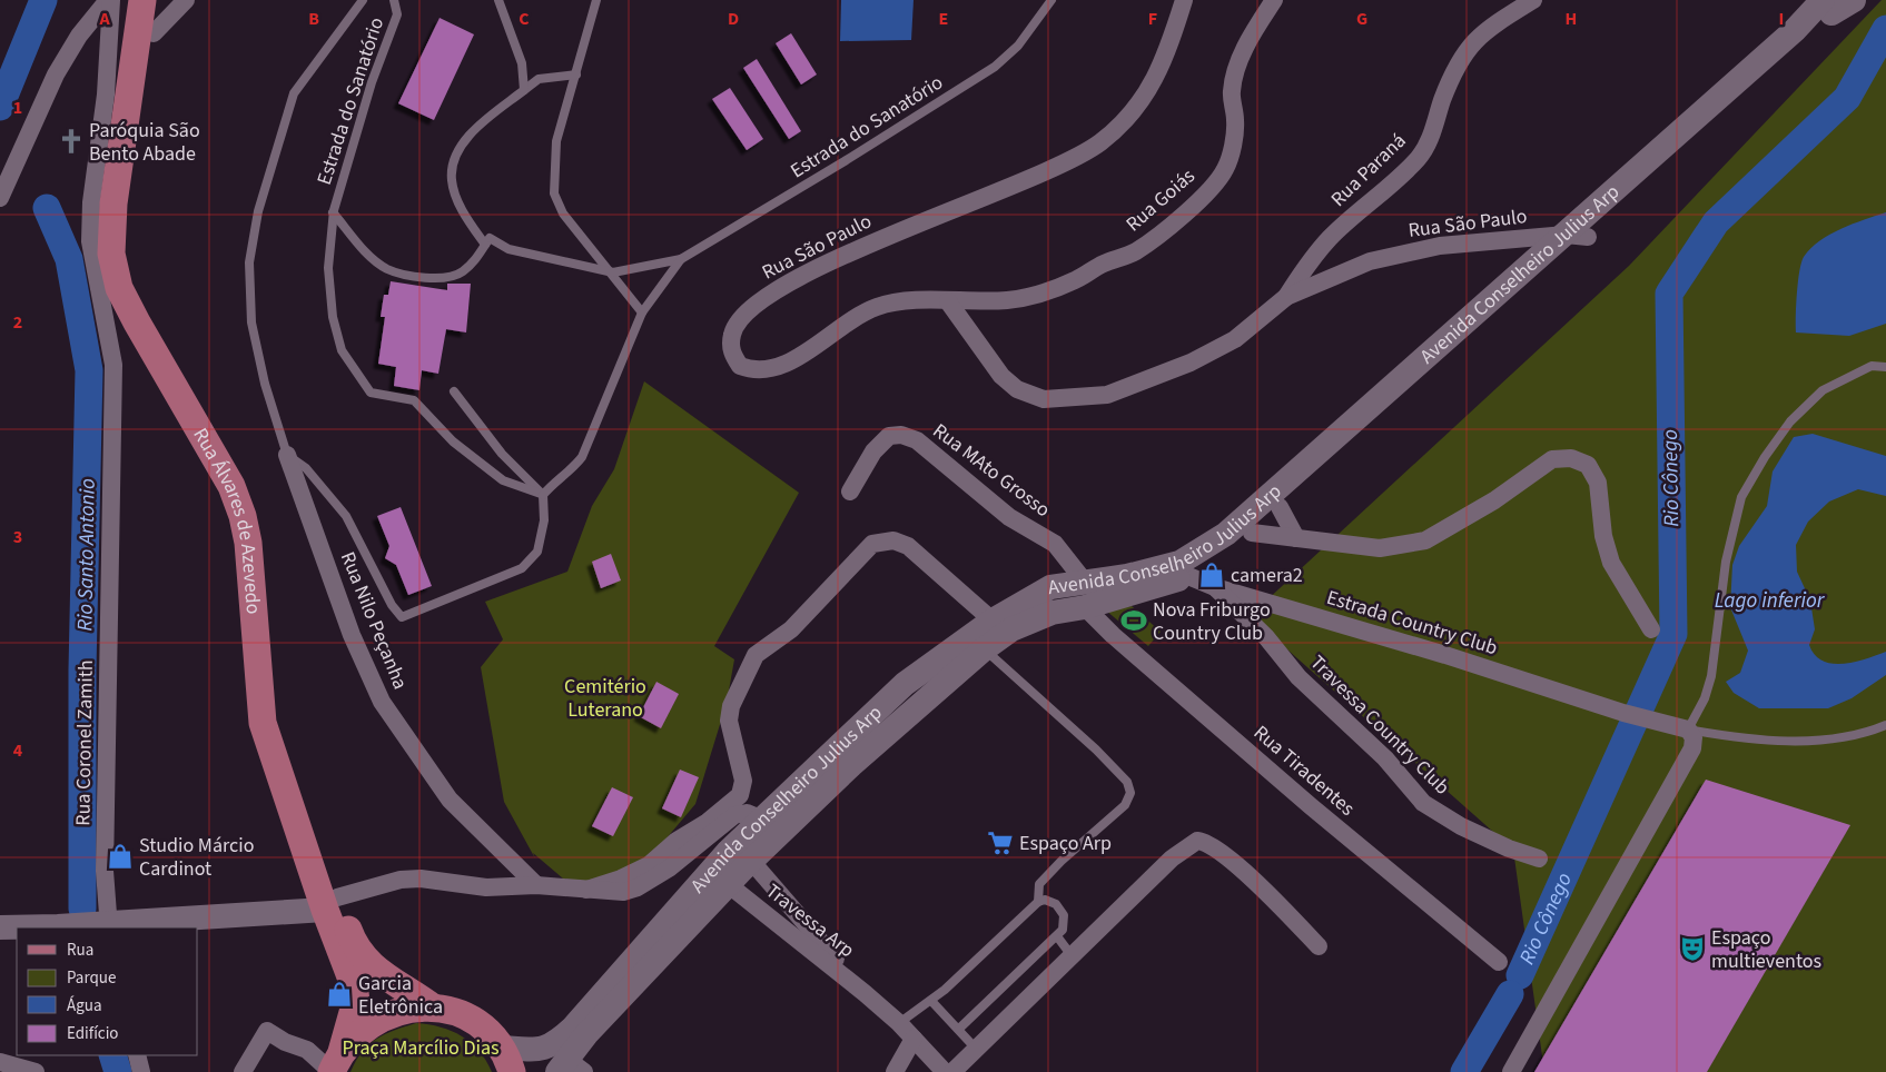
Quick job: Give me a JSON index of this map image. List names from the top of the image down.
{
  "streets": {
    "main road": ["Avenida Conselheiro Julius Arp", "Rua Álvares de Azevedo"],
    "street": [
      "Rua Paraná",
      "Rua Goiás",
      "Rua São Paulo",
      "Rua MAto Grosso",
      "Rua Nilo Peçanha",
      "Estrada Country Club",
      "Travessa Country Club",
      "Rua Coronel Zamith",
      "Rua Tiradentes",
      "Travessa Arp"
    ],
    "lane": ["Estrada do Sanatório"]
  },
  "crossings": [
    ["Estrada do Sanatório", "Rua Nilo Peçanha"],
    ["Rua Paraná", "Rua São Paulo"],
    ["Rua Goiás", "Rua São Paulo"],
    ["Rua São Paulo", "Avenida Conselheiro Julius Arp"],
    ["Avenida Conselheiro Julius Arp", "Rua MAto Grosso"],
    ["Avenida Conselheiro Julius Arp", "Estrada Country Club"],
    ["Avenida Conselheiro Julius Arp", "Rua Tiradentes"],
    ["Avenida Conselheiro Julius Arp", "Travessa Arp"],
    ["Estrada Country Club", "Travessa Country Club"]
  ],
  "water": ["Rio Cônego", "Rio Santo Antonio", "Lago inferior"],
  "parks": ["Cemitério Luterano", "Praça Marcílio Dias"],
  "places": {
    "church": ["Paróquia São Bento Abade"],
    "shop": ["camera2", "Studio Márcio Cardinot", "Garcia Eletrônica"],
    "sports": ["Nova Friburgo Country Club"],
    "supermarket": ["Espaço Arp"],
    "theatre": ["Espaço multieventos"]
  },
  "legend": [
    "Rua",
    "Parque",
    "Água",
    "Edifício"
  ],
  "grid": {
    "columns": [
      "A",
      "B",
      "C",
      "D",
      "E",
      "F",
      "G",
      "H",
      "I"
    ],
    "rows": [
      "1",
      "2",
      "3",
      "4"
    ]
  }
}
